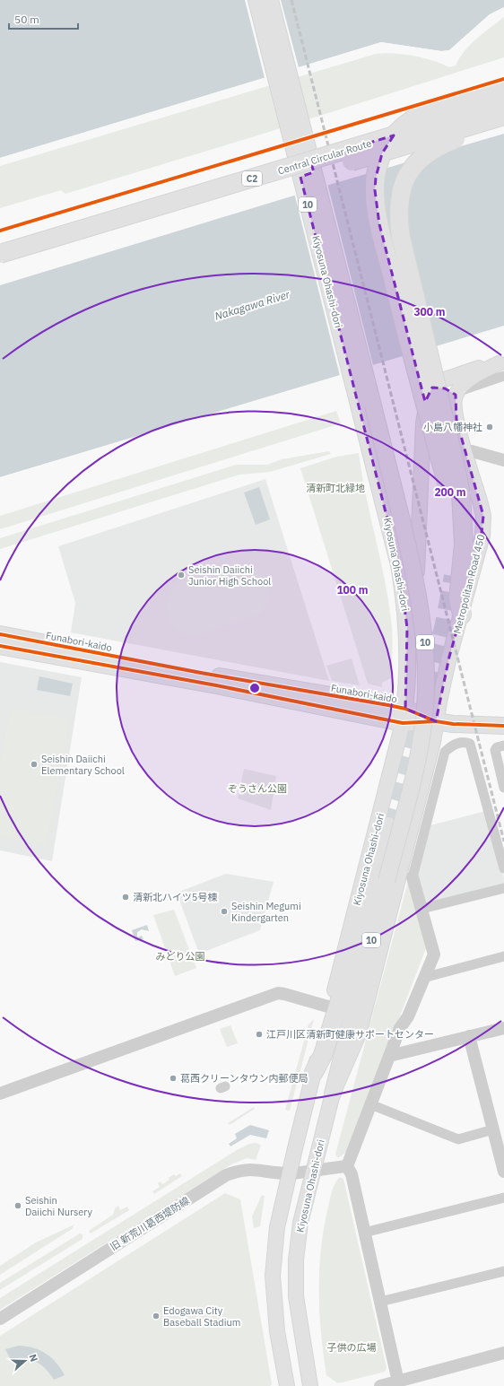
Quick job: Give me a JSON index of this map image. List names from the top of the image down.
{
  "streets": {
    "highway": ["Central Circular Route", "C2"],
    "main road": [
      "10",
      "Kiyosuna Ohashi-dori",
      "Metropolitan Road 450",
      "Funabori-kaido"
    ],
    "street": ["旧 新荒川葛西堤防線"]
  },
  "crossings": [
    ["Kiyosuna Ohashi-dori", "Metropolitan Road 450"],
    ["Kiyosuna Ohashi-dori", "Funabori-kaido"],
    ["Kiyosuna Ohashi-dori", "旧 新荒川葛西堤防線"],
    ["Metropolitan Road 450", "Funabori-kaido"]
  ],
  "water": ["Nakagawa River"],
  "parks": [
    "清新町北緑地",
    "ぞうさん公園",
    "みどり公園",
    "子供の広場"
  ],
  "places": [
    "小島八幡神社",
    "Seishin Daiichi Junior High School",
    "Seishin Daiichi Elementary School",
    "清新北ハイツ5号棟",
    "Seishin Megumi Kindergarten",
    "江戸川区清新町健康サポートセンター",
    "葛西クリーンタウン内郵便局",
    "Seishin Daiichi Nursery",
    "Edogawa City Baseball Stadium"
  ],
  "scale_bar": "50 m",
  "north": "right",
  "rings": ["300 m", "200 m", "100 m"]
}
